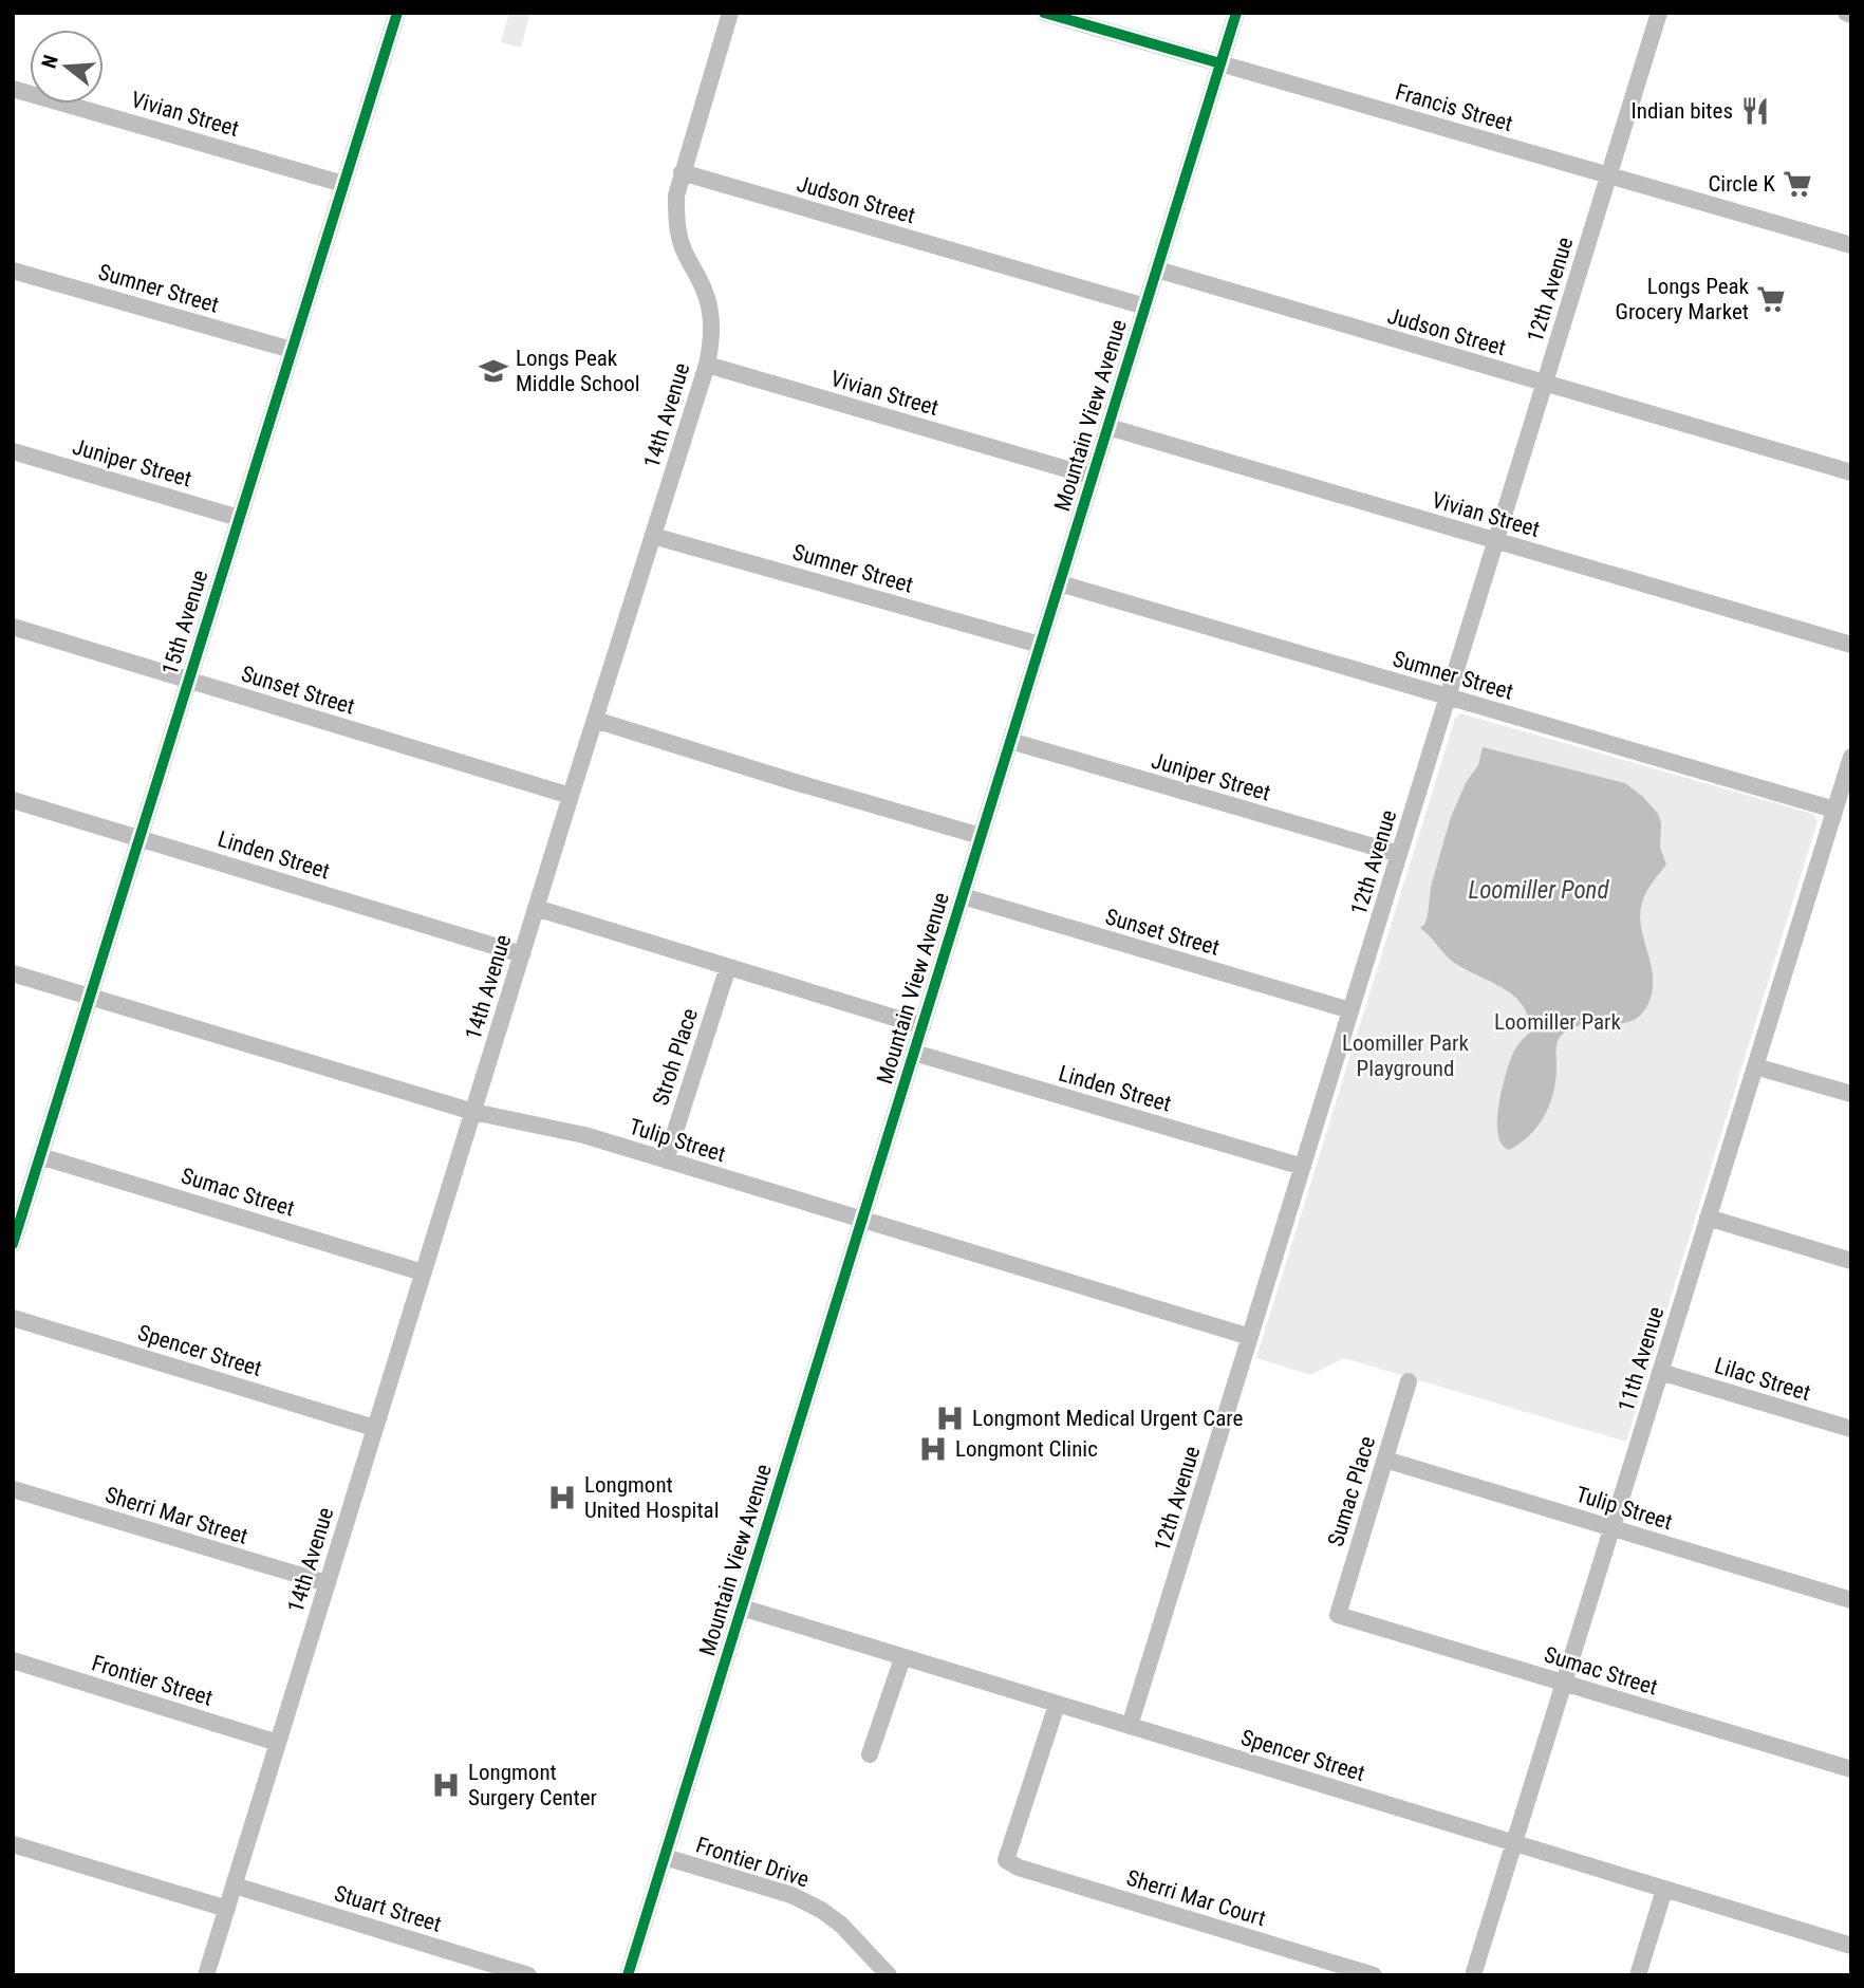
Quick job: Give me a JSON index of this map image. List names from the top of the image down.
{
  "streets": {
    "street": [
      "Francis Street",
      "Vivian Street",
      "Judson Street",
      "Sumner Street",
      "12th Avenue",
      "14th Avenue",
      "Mountain View Avenue",
      "Juniper Street",
      "15th Avenue",
      "Sunset Street",
      "Linden Street",
      "Stroh Place",
      "Tulip Street",
      "Sumac Street",
      "Spencer Street",
      "11th Avenue",
      "Lilac Street",
      "Sumac Place",
      "Sherri Mar Street",
      "Frontier Street",
      "Frontier Drive",
      "Sherri Mar Court",
      "Stuart Street"
    ]
  },
  "crossings": [
    ["Francis Street", "12th Avenue"],
    ["Francis Street", "Mountain View Avenue"],
    ["Vivian Street", "12th Avenue"],
    ["Vivian Street", "14th Avenue"],
    ["Vivian Street", "Mountain View Avenue"],
    ["Vivian Street", "15th Avenue"],
    ["Judson Street", "12th Avenue"],
    ["Judson Street", "14th Avenue"],
    ["Judson Street", "Mountain View Avenue"],
    ["Sumner Street", "12th Avenue"],
    ["Sumner Street", "14th Avenue"],
    ["Sumner Street", "Mountain View Avenue"],
    ["Sumner Street", "15th Avenue"],
    ["Sumner Street", "11th Avenue"],
    ["12th Avenue", "Juniper Street"],
    ["12th Avenue", "Sunset Street"],
    ["12th Avenue", "Linden Street"],
    ["12th Avenue", "Tulip Street"],
    ["12th Avenue", "Spencer Street"],
    ["14th Avenue", "Sunset Street"],
    ["14th Avenue", "Linden Street"],
    ["14th Avenue", "Tulip Street"],
    ["14th Avenue", "Sumac Street"],
    ["14th Avenue", "Spencer Street"],
    ["14th Avenue", "Sherri Mar Street"],
    ["14th Avenue", "Frontier Street"],
    ["14th Avenue", "Stuart Street"],
    ["Mountain View Avenue", "Juniper Street"],
    ["Mountain View Avenue", "Sunset Street"],
    ["Mountain View Avenue", "Linden Street"],
    ["Mountain View Avenue", "Tulip Street"],
    ["Mountain View Avenue", "Spencer Street"],
    ["Mountain View Avenue", "Frontier Drive"],
    ["Juniper Street", "15th Avenue"],
    ["15th Avenue", "Sunset Street"],
    ["15th Avenue", "Linden Street"],
    ["15th Avenue", "Tulip Street"],
    ["15th Avenue", "Sumac Street"],
    ["Stroh Place", "Tulip Street"],
    ["Tulip Street", "11th Avenue"],
    ["Tulip Street", "Sumac Place"],
    ["Sumac Street", "11th Avenue"],
    ["Sumac Street", "Sumac Place"],
    ["Spencer Street", "11th Avenue"],
    ["Spencer Street", "Sherri Mar Court"],
    ["11th Avenue", "Lilac Street"]
  ],
  "water": ["Loomiller Pond"],
  "parks": ["Loomiller Park", "Loomiller Park Playground"],
  "places": {
    "restaurant": ["Indian bites"],
    "supermarket": ["Circle K", "Longs Peak Grocery Market"],
    "school or university": ["Longs Peak Middle School"],
    "hospital": [
      "Longmont Medical Urgent Care",
      "Longmont Clinic",
      "Longmont United Hospital",
      "Longmont Surgery Center"
    ]
  },
  "north": "left"
}
